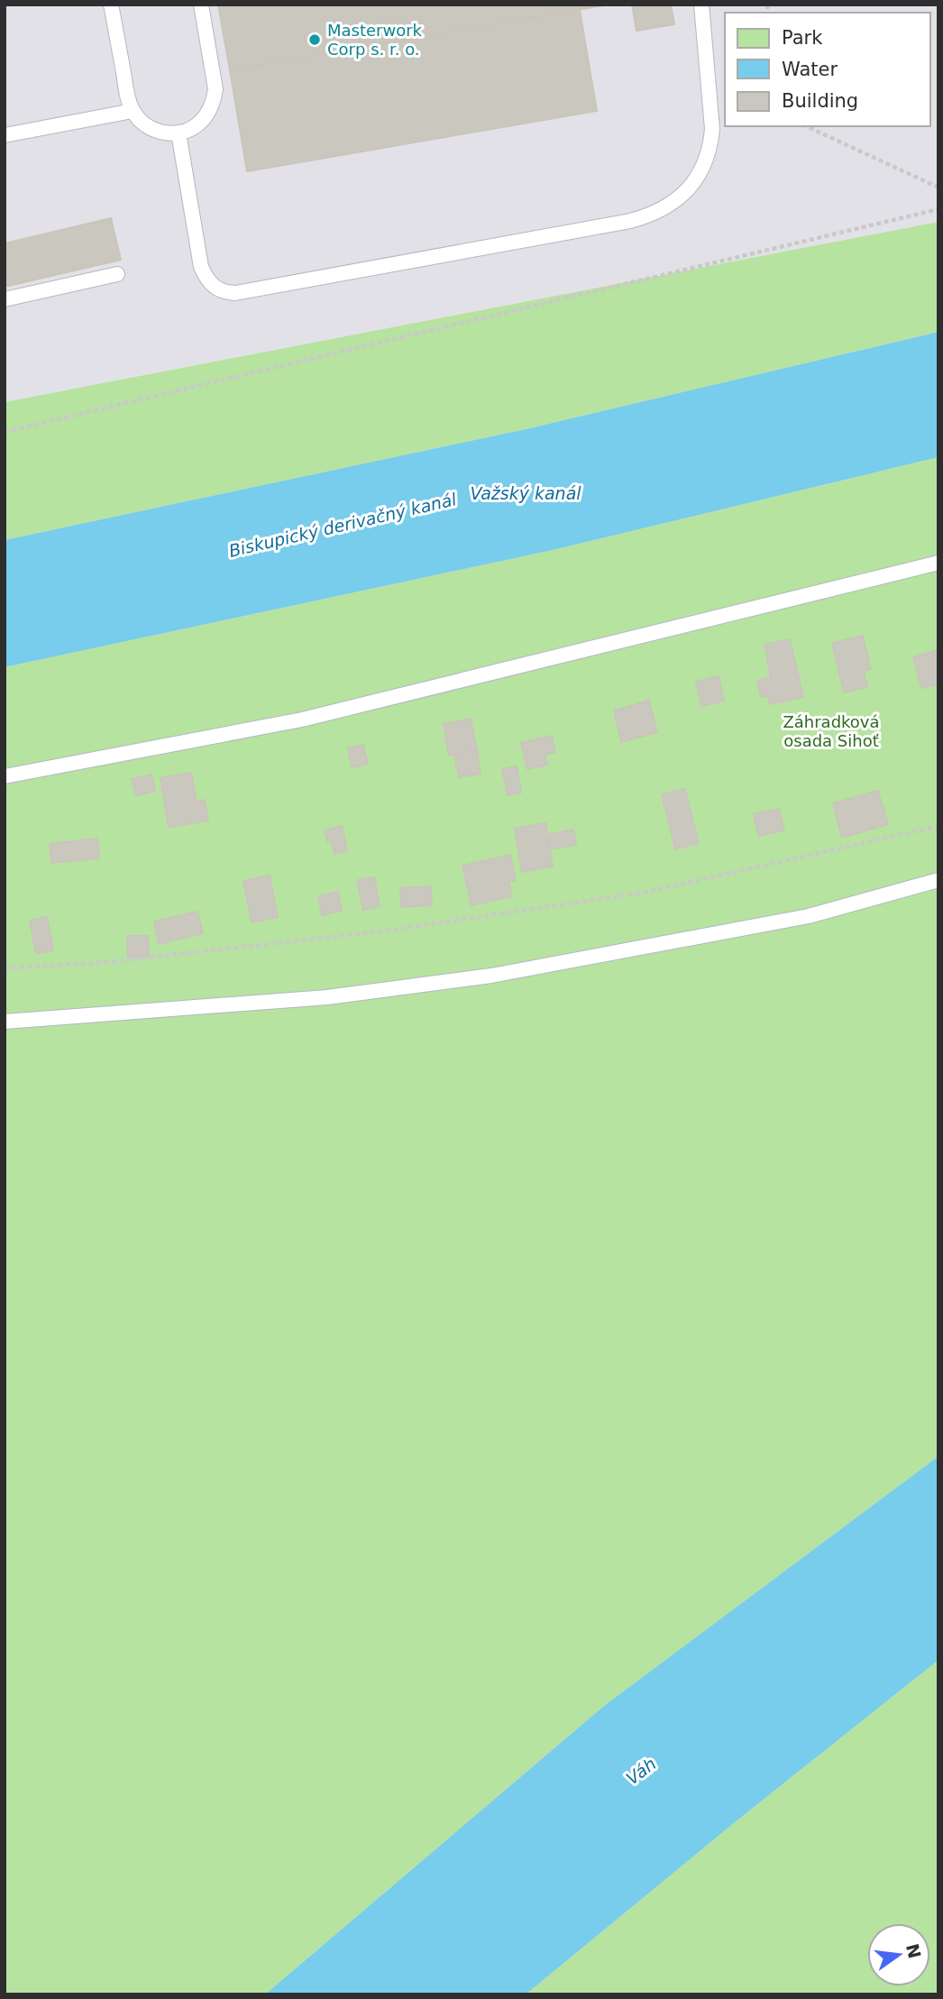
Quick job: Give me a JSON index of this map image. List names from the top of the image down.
{
  "water": ["Važský kanál", "Biskupický derivačný kanál", "Váh"],
  "parks": ["Záhradková osada Sihoť"],
  "places": ["Masterwork Corp s. r. o."],
  "legend": ["Park", "Water", "Building"],
  "north": "right"
}
